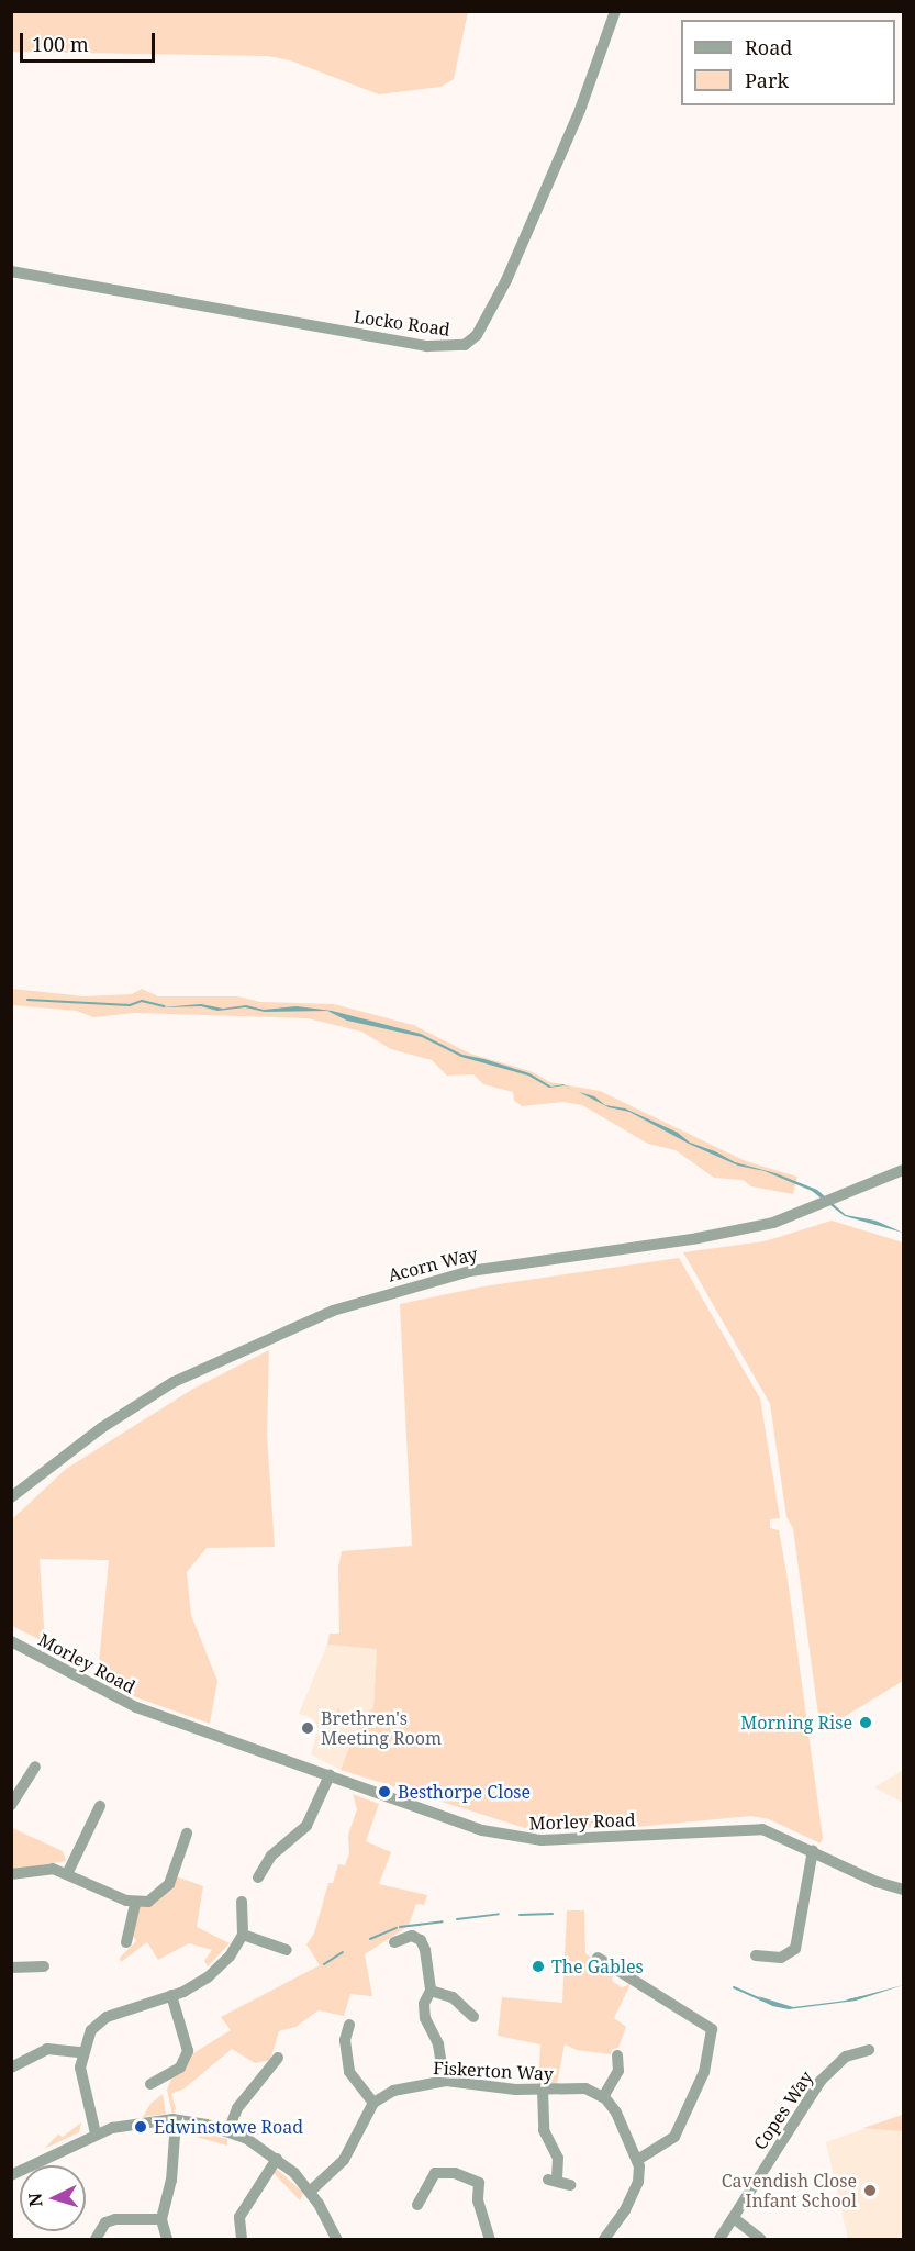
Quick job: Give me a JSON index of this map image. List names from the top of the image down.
{
  "streets": {
    "street": [
      "Locko Road",
      "Acorn Way",
      "Morley Road",
      "Fiskerton Way",
      "Copes Way"
    ]
  },
  "places": [
    "Morning Rise",
    "Brethren's Meeting Room",
    "Besthorpe Close",
    "The Gables",
    "Edwinstowe Road",
    "Cavendish Close Infant School"
  ],
  "legend": ["Road", "Park"],
  "scale_bar": "100 m",
  "north": "left"
}
